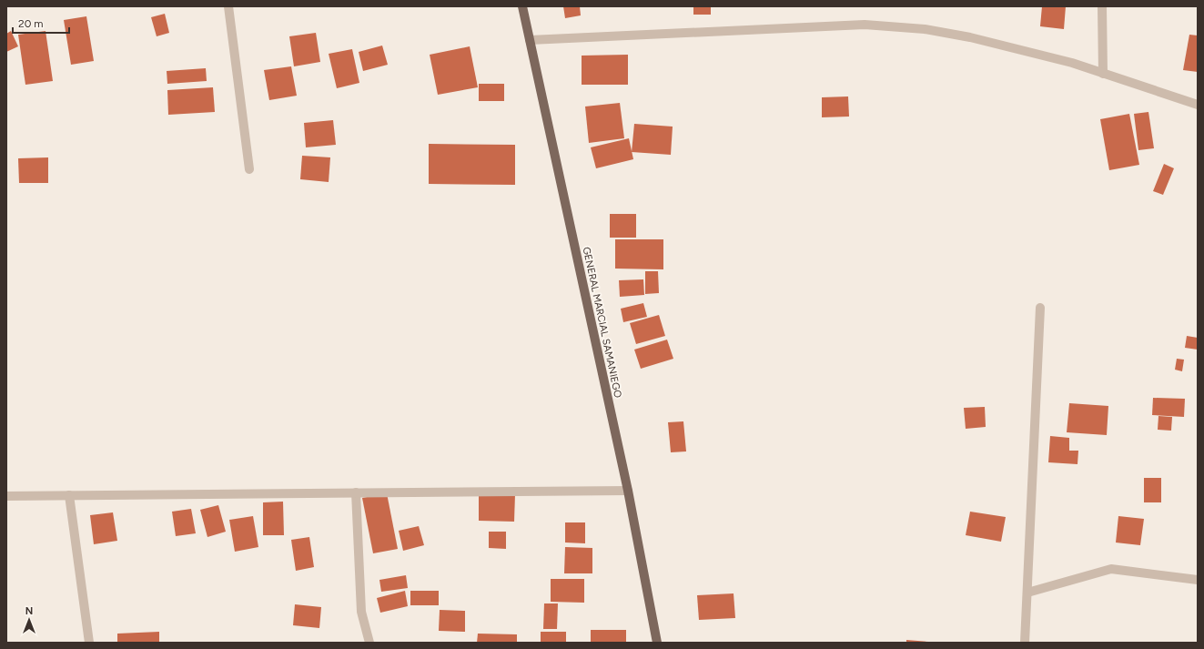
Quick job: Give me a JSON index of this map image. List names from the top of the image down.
{
  "streets": {
    "main road": ["GENERAL MARCIAL SAMANIEGO"]
  },
  "scale_bar": "20 m",
  "north": "top"
}
